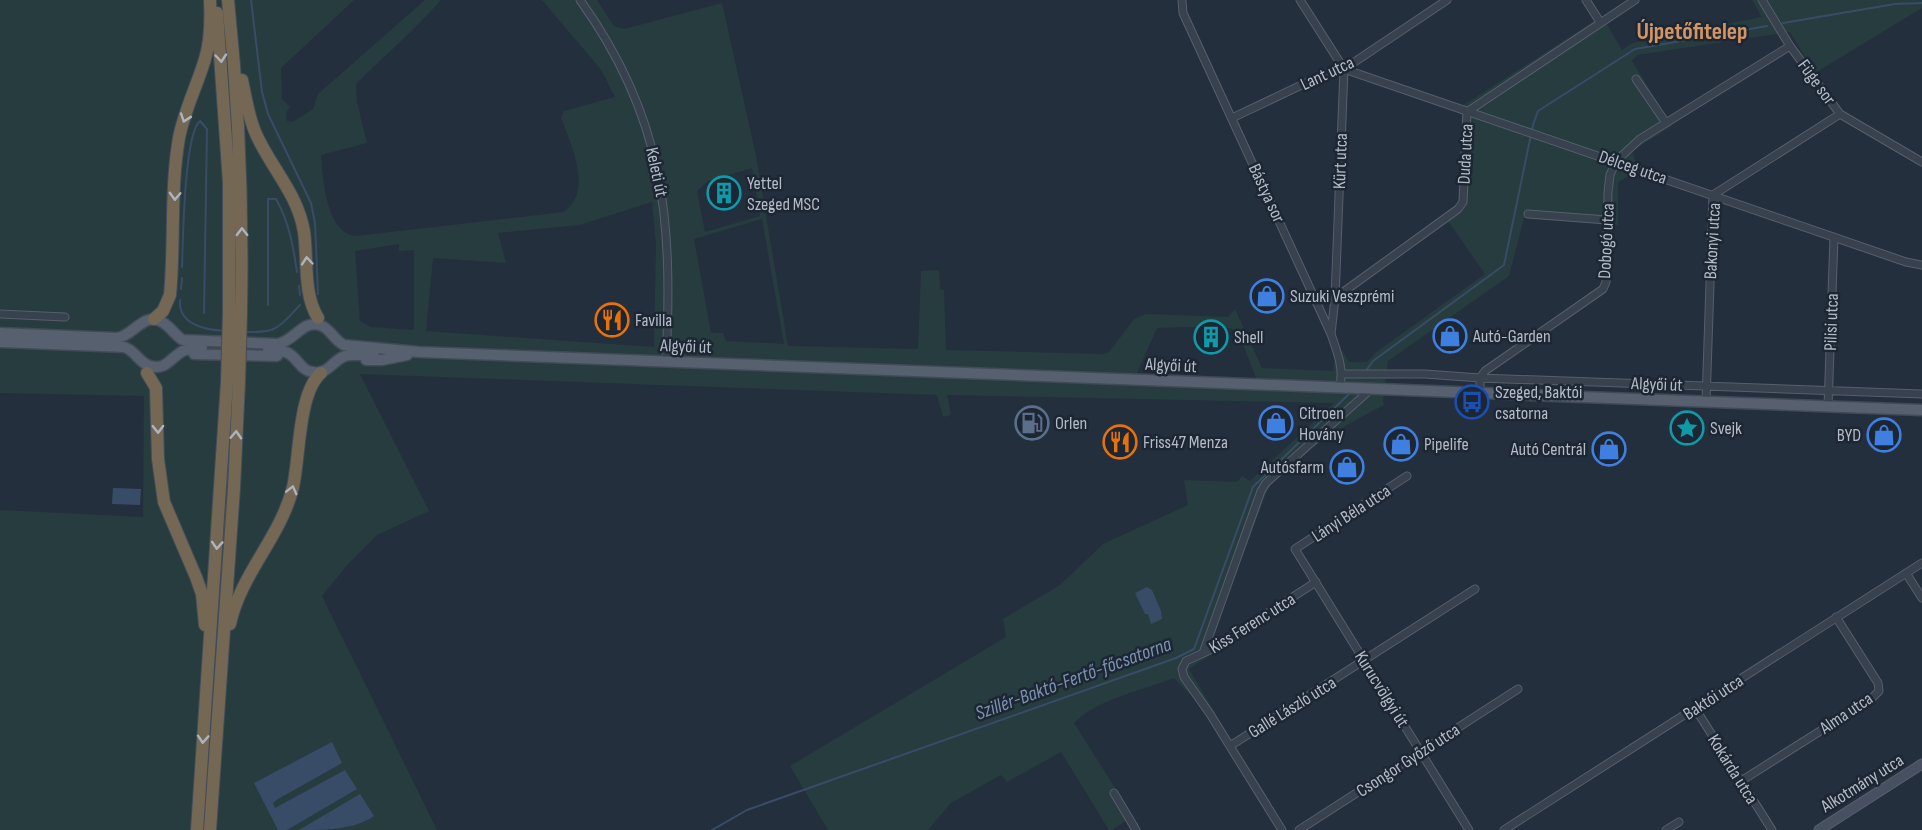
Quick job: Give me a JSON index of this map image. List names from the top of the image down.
{
  "streets": {
    "main road": ["Algyői út"],
    "street": [
      "Lant utca",
      "Füge sor",
      "Duda utca",
      "Kürt utca",
      "Délceg utca",
      "Keleti út",
      "Bástya sor",
      "Dobogó utca",
      "Bakonyi utca",
      "Pilisi utca",
      "Lányi Béla utca",
      "Kiss Ferenc utca",
      "Kurucvölgyi út",
      "Baktói utca",
      "Gallé László utca",
      "Alma utca",
      "Csongor Győző utca",
      "Kokárda utca",
      "Alkotmány utca"
    ]
  },
  "crossings": [
    ["Lant utca", "Kürt utca"],
    ["Lant utca", "Délceg utca"],
    ["Lant utca", "Bástya sor"],
    ["Füge sor", "Bakonyi utca"],
    ["Duda utca", "Kürt utca"],
    ["Duda utca", "Délceg utca"],
    ["Duda utca", "Bástya sor"],
    ["Kürt utca", "Délceg utca"],
    ["Kürt utca", "Bástya sor"],
    ["Délceg utca", "Dobogó utca"],
    ["Délceg utca", "Bakonyi utca"],
    ["Délceg utca", "Pilisi utca"],
    ["Keleti út", "Algyői út"],
    ["Bástya sor", "Algyői út"],
    ["Dobogó utca", "Algyői út"],
    ["Bakonyi utca", "Algyői út"],
    ["Pilisi utca", "Algyői út"],
    ["Lányi Béla utca", "Kurucvölgyi út"],
    ["Kiss Ferenc utca", "Kurucvölgyi út"],
    ["Kiss Ferenc utca", "Gallé László utca"],
    ["Kurucvölgyi út", "Gallé László utca"],
    ["Kurucvölgyi út", "Csongor Győző utca"],
    ["Baktói utca", "Alma utca"],
    ["Baktói utca", "Kokárda utca"],
    ["Alma utca", "Kokárda utca"]
  ],
  "districts": ["Újpetőfitelep"],
  "water": ["Szillér-Baktó-Fertő-főcsatorna"],
  "places": {
    "building": ["Yettel Szeged MSC", "Shell"],
    "shop": [
      "Suzuki Veszprémi",
      "Autó-Garden",
      "Citroen Hovány",
      "BYD",
      "Pipelife",
      "Autó Centrál",
      "Autósfarm"
    ],
    "restaurant": ["Favilla", "Friss47 Menza"],
    "bus stop": ["Szeged, Baktói csatorna"],
    "fuel station": ["Orlen"],
    "place": ["Svejk"]
  }
}
